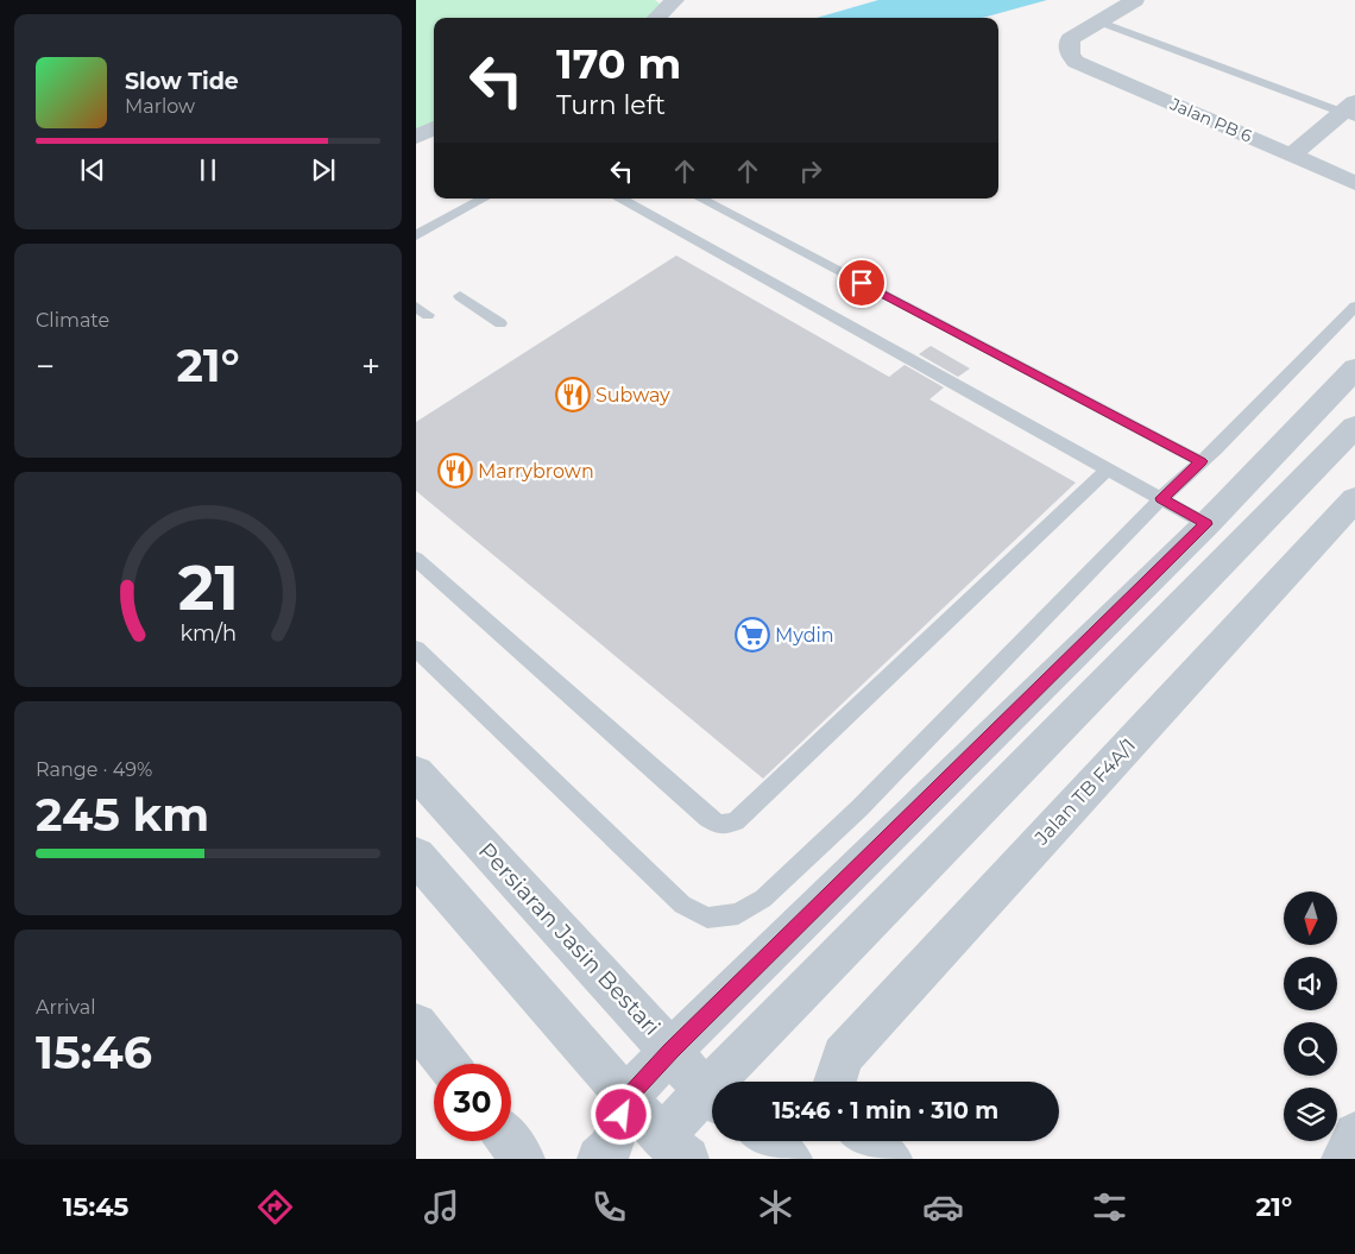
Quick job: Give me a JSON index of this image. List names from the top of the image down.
{
  "streets": {
    "street": ["Jalan PB 6", "Jalan TB F4A/1", "Persiaran Jasin Bestari"]
  },
  "places": {
    "restaurant": ["Subway", "Marrybrown"],
    "supermarket": ["Mydin"]
  },
  "north": "bottom",
  "page": {
    "turn": ["170 m", "Turn left"],
    "song": ["Slow Tide", "Marlow"],
    "tile": [
      "Climate",
      ["Range · 49%", "245 km"],
      ["Arrival", "15:46"]
    ],
    "heat": ["−", "21°", "+"],
    "limit": "30",
    "trip": "15:46 · 1 min · 310 m",
    "tabs": ["15:45", "21°"],
    "gauge": ["21", "km/h"]
  }
}
